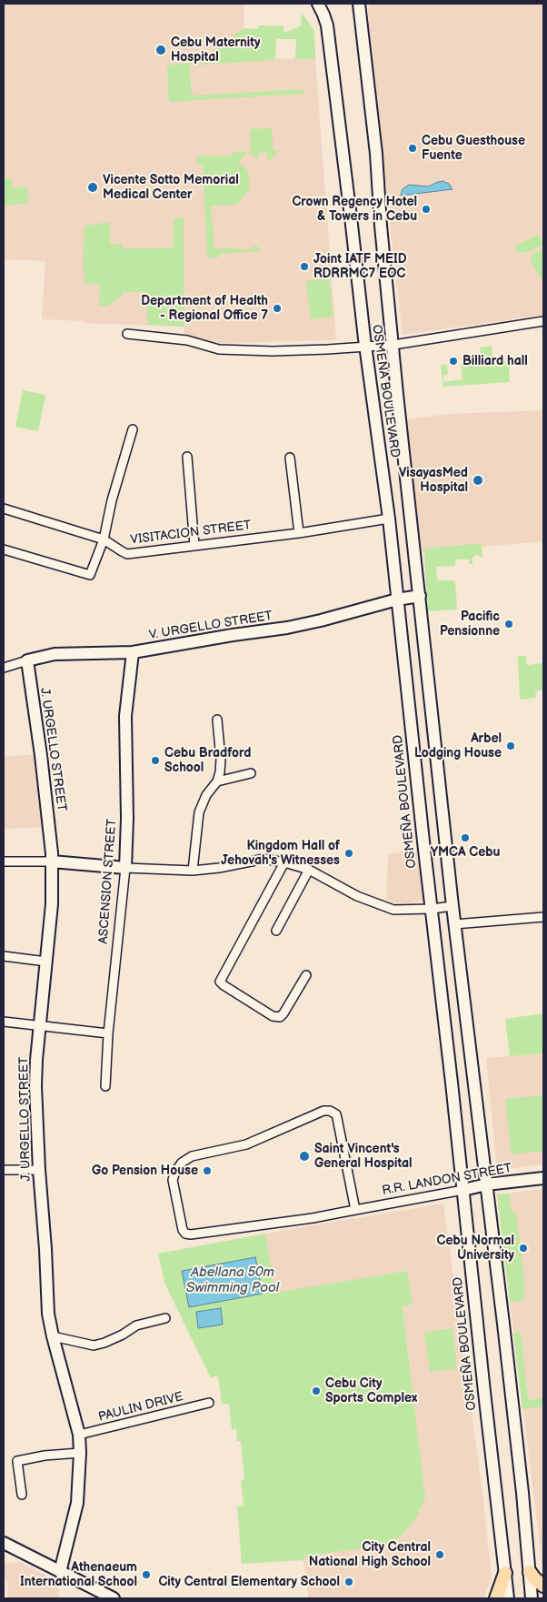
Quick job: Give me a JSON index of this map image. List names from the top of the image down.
{
  "streets": {
    "main road": [
      "OSMEÑA BOULEVARD",
      "V. URGELLO STREET",
      "J. URGELLO STREET",
      "ASCENSION STREET",
      "R.R. LANDON STREET"
    ],
    "street": ["VISITACION STREET", "PAULIN DRIVE"]
  },
  "crossings": [
    ["OSMEÑA BOULEVARD", "VISITACION STREET"],
    ["OSMEÑA BOULEVARD", "V. URGELLO STREET"],
    ["OSMEÑA BOULEVARD", "R.R. LANDON STREET"],
    ["V. URGELLO STREET", "J. URGELLO STREET"],
    ["V. URGELLO STREET", "ASCENSION STREET"],
    ["J. URGELLO STREET", "PAULIN DRIVE"]
  ],
  "water": ["Abellana 50m Swimming Pool"],
  "places": [
    "Cebu Maternity Hospital",
    "Cebu Guesthouse Fuente",
    "Vicente Sotto Memorial Medical Center",
    "Crown Regency Hotel & Towers in Cebu",
    "Joint IATF MEID RDRRMC7 EOC",
    "Department of Health - Regional Office 7",
    "Billiard hall",
    "VisayasMed Hospital",
    "Pacific Pensionne",
    "Arbel Lodging House",
    "Cebu Bradford School",
    "YMCA Cebu",
    "Kingdom Hall of Jehovah's Witnesses",
    "Saint Vincent's General Hospital",
    "Go Pension House",
    "Cebu Normal University",
    "Cebu City Sports Complex",
    "City Central National High School",
    "Athenaeum International School",
    "City Central Elementary School"
  ]
}
